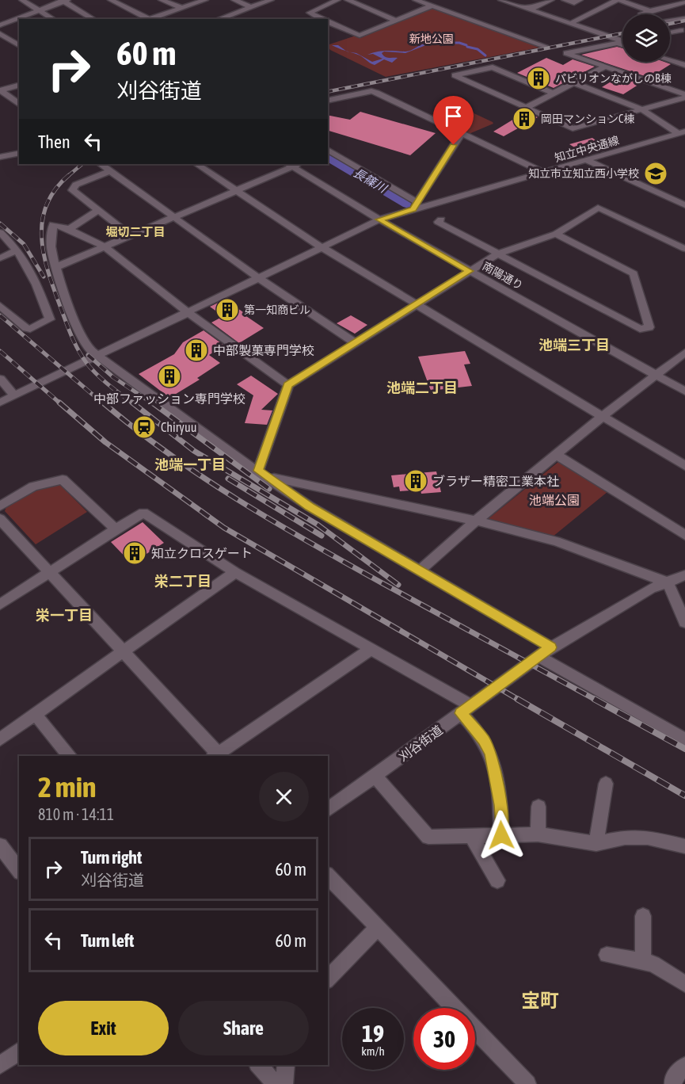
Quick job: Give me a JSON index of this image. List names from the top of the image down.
{
  "streets": {
    "street": ["知立中央通線", "南陽通り", "刈谷街道"]
  },
  "crossings": [
    ["知立中央通線", "南陽通り"]
  ],
  "districts": [
    "堀切二丁目",
    "池端三丁目",
    "池端二丁目",
    "池端一丁目",
    "栄二丁目",
    "栄一丁目",
    "宝町"
  ],
  "water": ["長篠川"],
  "parks": ["新地公園", "池端公園"],
  "places": {
    "building": [
      "パビリオンながしのB棟",
      "岡田マンションC棟",
      "第一知商ビル",
      "中部製菓専門学校",
      "中部ファッション専門学校",
      "ブラザー精密工業本社",
      "知立クロスゲート"
    ],
    "school or university": ["知立市立知立西小学校"],
    "station": ["Chiryuu"]
  },
  "page": {
    "turn": ["60 m", "刈谷街道"],
    "then": "Then",
    "heading": ["2 min", "810 m · 14:11"],
    "list": [
      {
        "name": "Turn right",
        "note": "刈谷街道",
        "value": "60 m"
      },
      {
        "name": "Turn left",
        "value": "60 m"
      }
    ],
    "buttons": ["Exit", "Share"],
    "speed": "19 km/h",
    "limit": "30"
  }
}
